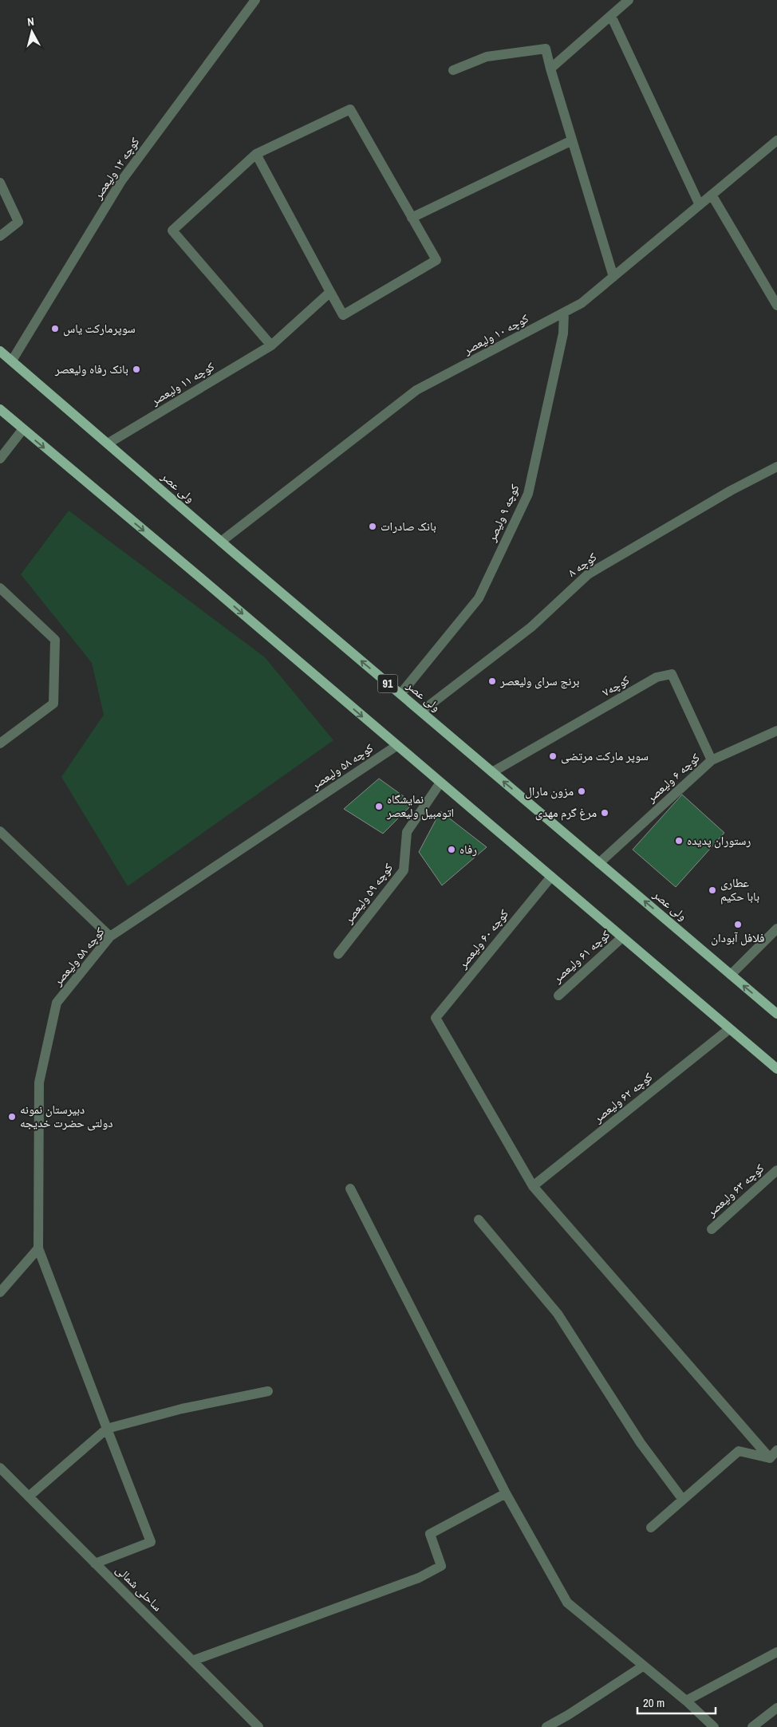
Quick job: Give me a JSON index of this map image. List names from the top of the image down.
{
  "streets": {
    "main road": ["ولی عصر", "91"],
    "street": [
      "کوچه ۱۲ ولیعصر",
      "کوچه ۱۰ ولیعصر",
      "کوچه ۱۱ ولیعصر",
      "کوچه ۹ ولیصر",
      "کوچه ۸",
      "کوچه۷",
      "کوچه ۵۸ ولیعصر",
      "کوچه ۶ ولیعصر",
      "کوچه ۵۹ ولیعصر",
      "کوچه ۶۰ ولیعصر",
      "کوچه ۶۱ ولیعصر",
      "کوچه ۶۲ ولیعصر",
      "کوچه ۶۳ ولیعصر",
      "ساحلی شمالی"
    ]
  },
  "crossings": [
    ["کوچه ۱۲ ولیعصر", "ولی عصر"],
    ["کوچه ۱۰ ولیعصر", "ولی عصر"],
    ["کوچه ۱۰ ولیعصر", "کوچه ۹ ولیصر"],
    ["کوچه ۱۱ ولیعصر", "ولی عصر"],
    ["ولی عصر", "کوچه ۹ ولیصر"],
    ["ولی عصر", "کوچه ۸"],
    ["ولی عصر", "کوچه۷"],
    ["ولی عصر", "کوچه ۶ ولیعصر"],
    ["کوچه۷", "کوچه ۶ ولیعصر"],
    ["کوچه ۶۰ ولیعصر", "کوچه ۶۲ ولیعصر"]
  ],
  "places": [
    "سوپرمارکت یاس",
    "بانک رفاه ولیعصر",
    "بانک صادرات",
    "برنج سرای ولیعصر",
    "سوپر مارکت مرتضی",
    "مزون مارال",
    "نمایشگاه اتومبیل ولیعصر",
    "مرغ گرم مهدی",
    "رستوران پدیده",
    "رفاه",
    "عطاری بابا حکیم",
    "فلافل آبودان",
    "دبیرستان نمونه دولتی حضرت خدیجه"
  ],
  "scale_bar": "20 m",
  "north": "top"
}
